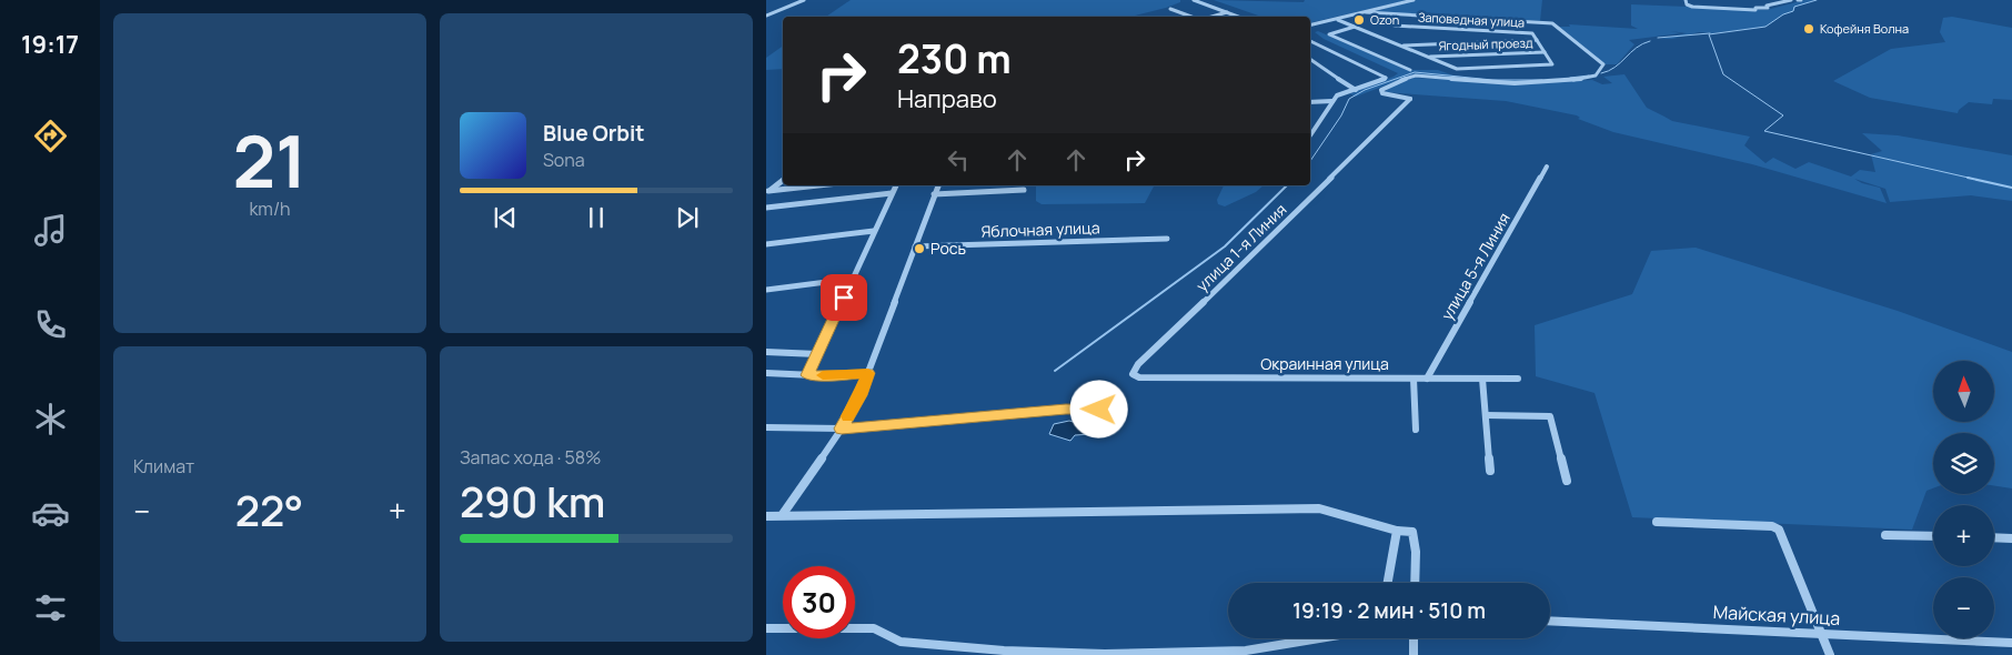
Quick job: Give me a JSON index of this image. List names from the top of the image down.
{
  "streets": {
    "street": [
      "Заповедная улица",
      "Ягодный проезд",
      "Яблочная улица",
      "улица 1-я Линия",
      "улица 5-я Линия",
      "Окраинная улица",
      "Майская улица"
    ]
  },
  "crossings": [
    ["Заповедная улица", "Ягодный проезд"],
    ["улица 1-я Линия", "Окраинная улица"],
    ["улица 5-я Линия", "Окраинная улица"]
  ],
  "places": ["Ozon", "Кофейня Волна", "Рось"],
  "north": "top",
  "page": {
    "tabs": "19:17",
    "tile": [
      ["21", "km/h"],
      "Климат",
      ["Запас хода · 58%", "290 km"]
    ],
    "turn": ["230 m", "Направо"],
    "song": ["Blue Orbit", "Sona"],
    "map_buttons": ["+", "−"],
    "heat": ["−", "22°", "+"],
    "limit": "30",
    "trip": "19:19 · 2 мин · 510 m"
  }
}
